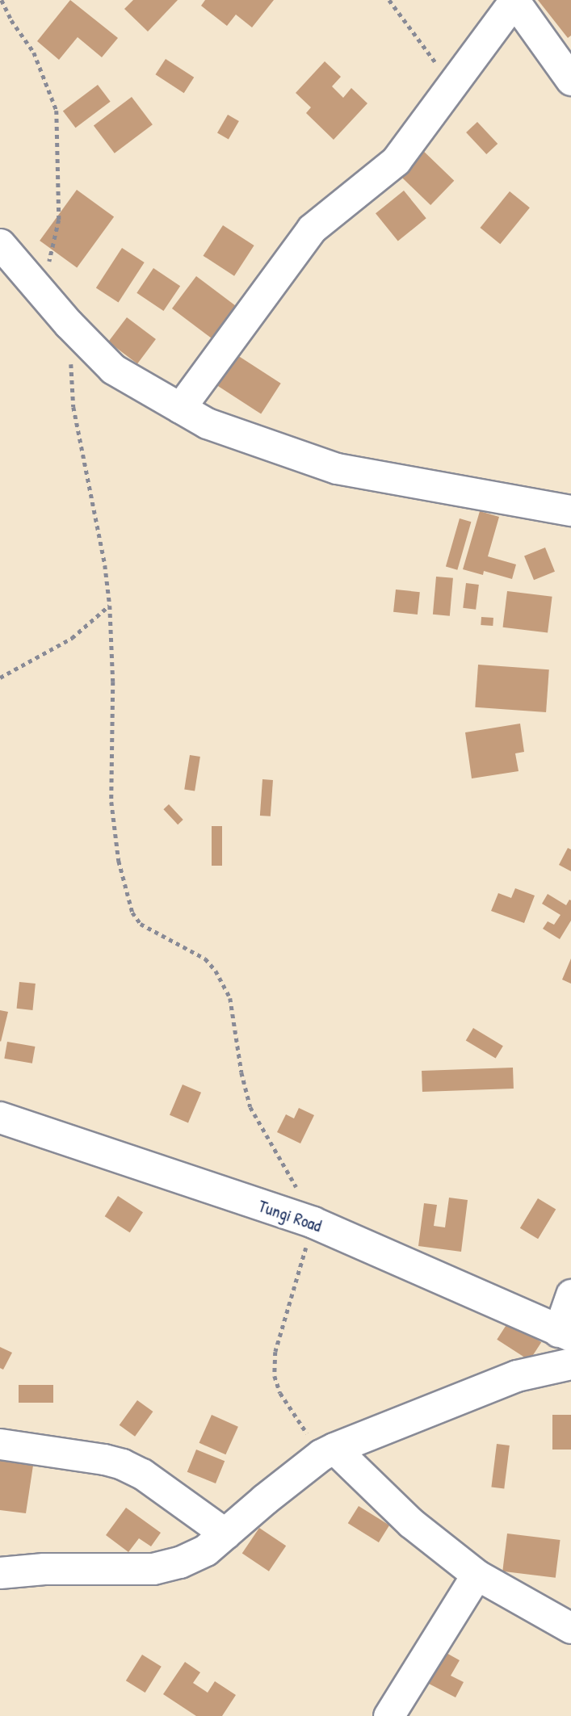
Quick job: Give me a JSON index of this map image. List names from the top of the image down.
{
  "streets": {
    "street": ["Tungi Road"]
  }
}
